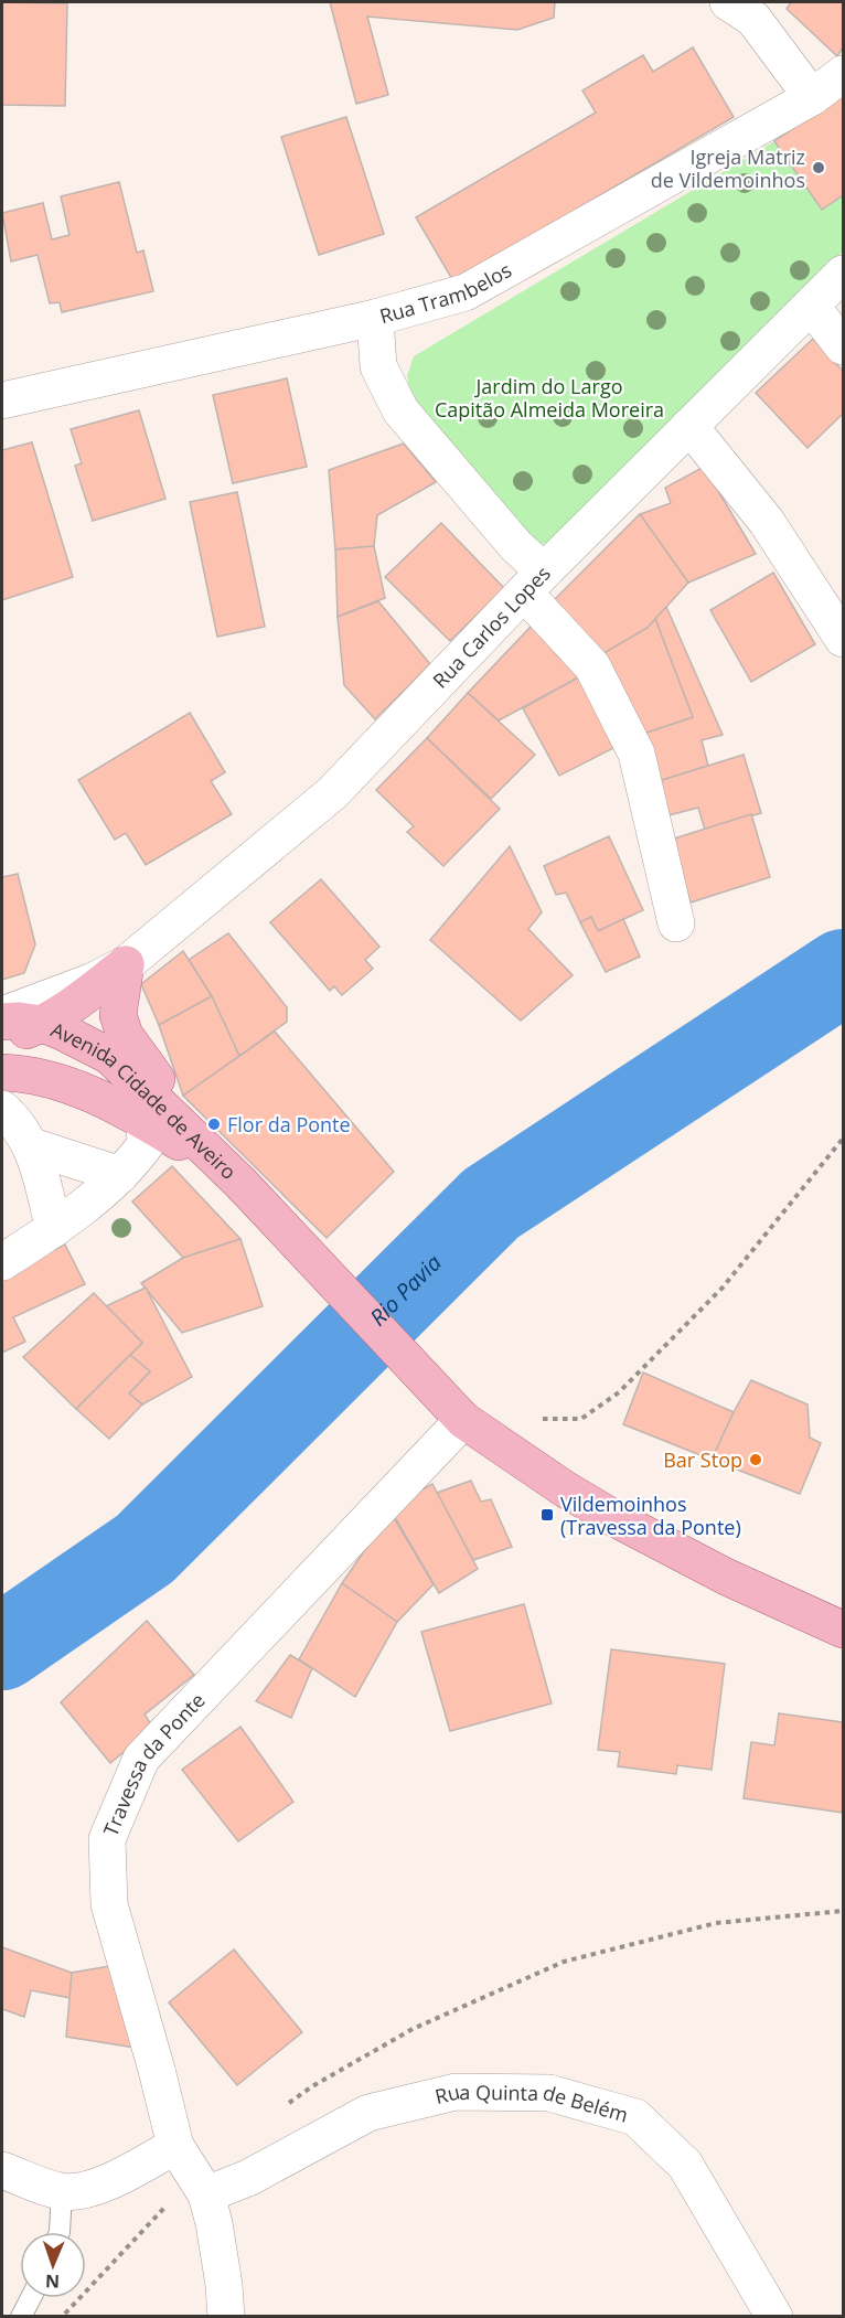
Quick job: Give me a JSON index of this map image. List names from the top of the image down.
{
  "streets": {
    "main road": ["Avenida Cidade de Aveiro"],
    "street": [
      "Rua Trambelos",
      "Rua Carlos Lopes",
      "Travessa da Ponte",
      "Rua Quinta de Belém"
    ]
  },
  "crossings": [
    ["Rua Carlos Lopes", "Avenida Cidade de Aveiro"],
    ["Travessa da Ponte", "Rua Quinta de Belém"]
  ],
  "water": ["Rio Pavia"],
  "parks": ["Jardim do Largo Capitão Almeida Moreira"],
  "places": {
    "other": ["Igreja Matriz de Vildemoinhos", "Flor da Ponte", "Bar Stop"],
    "transit": ["Vildemoinhos (Travessa da Ponte)"]
  },
  "north": "bottom"
}
